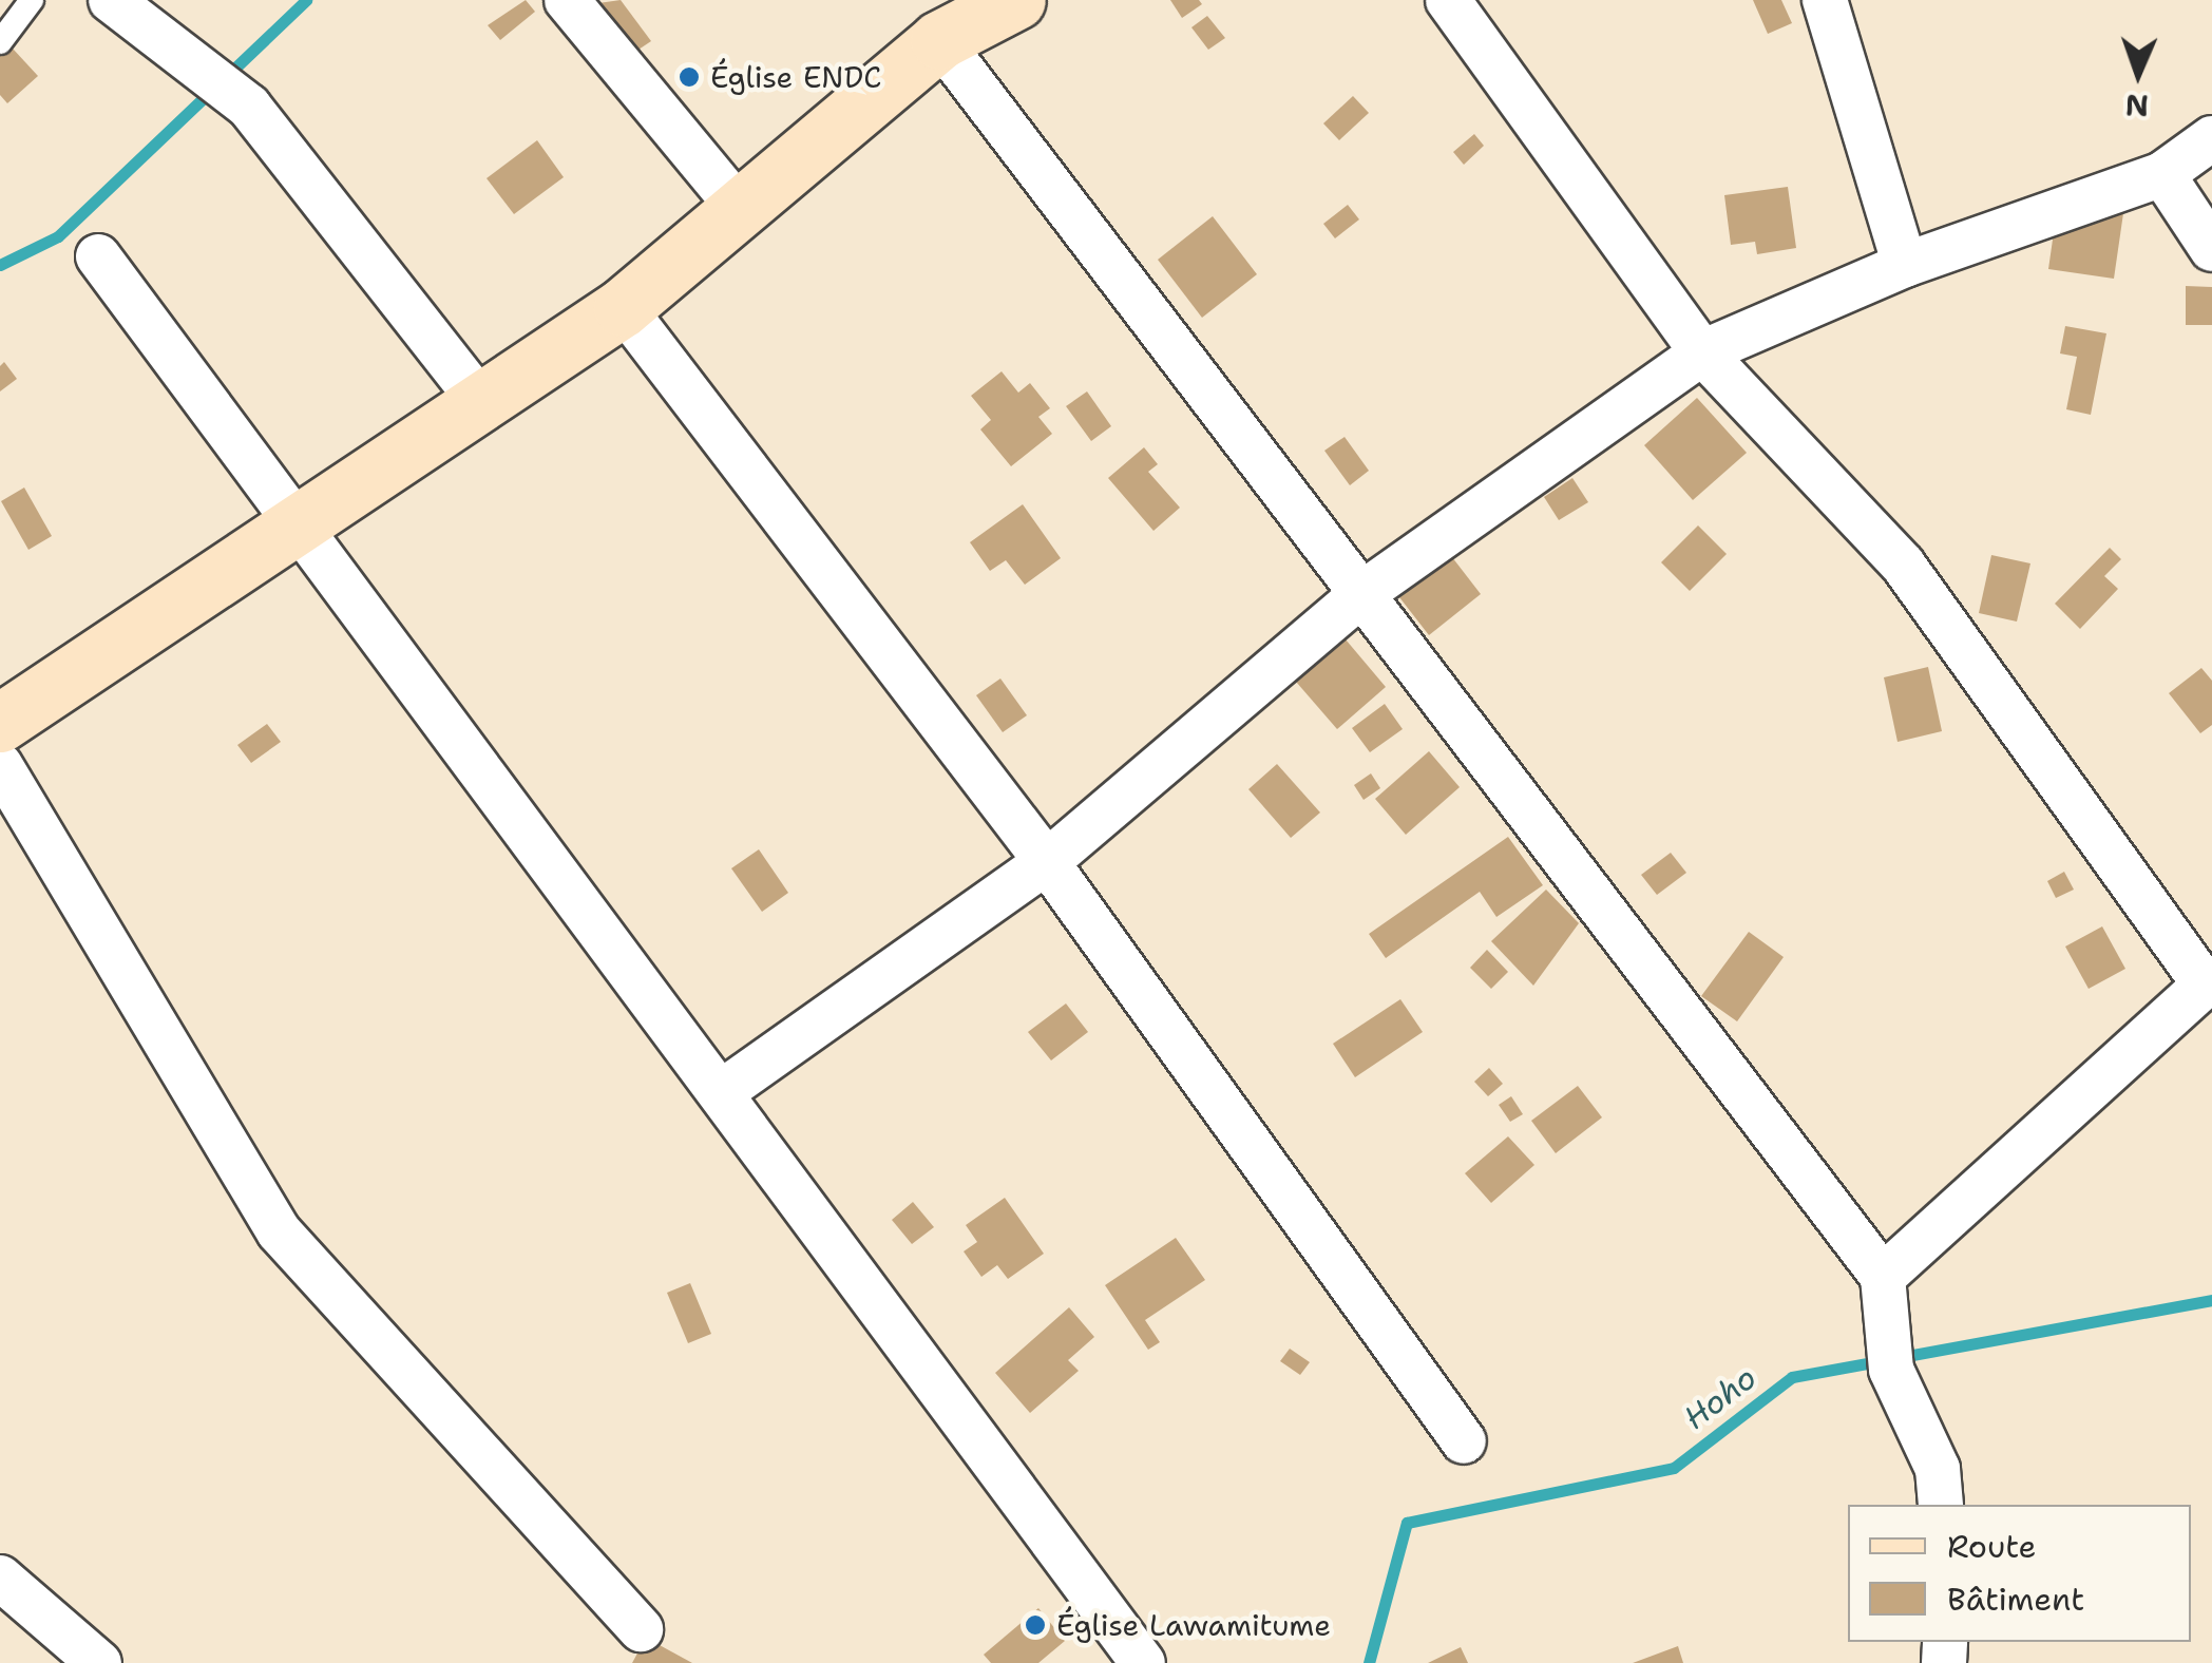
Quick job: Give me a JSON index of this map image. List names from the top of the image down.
{
  "water": ["Hoho"],
  "places": ["Église ENDC", "Église Lawamitume"],
  "legend": ["Route", "Bâtiment"],
  "north": "bottom"
}
